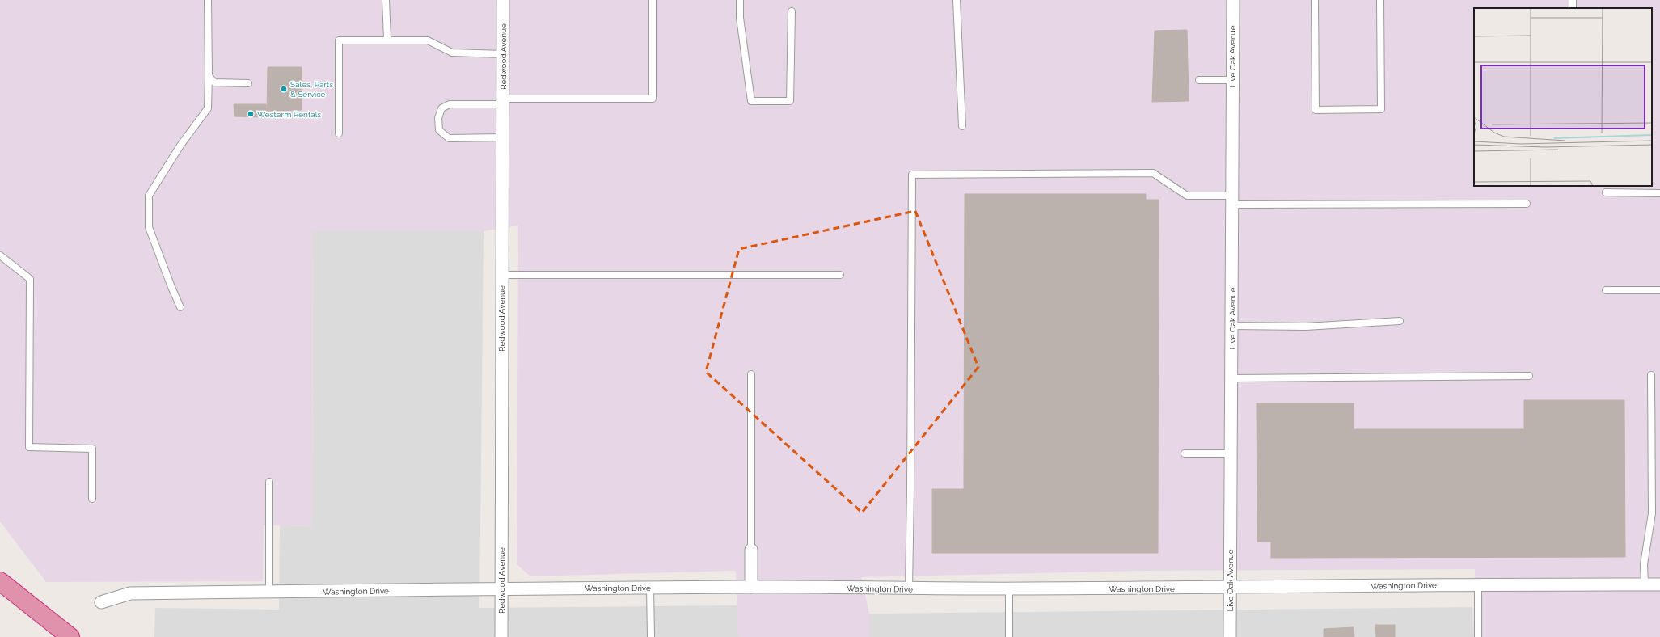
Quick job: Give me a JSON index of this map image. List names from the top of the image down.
{
  "streets": {
    "street": ["Redwood Avenue", "Live Oak Avenue", "Washington Drive"]
  },
  "crossings": [
    ["Redwood Avenue", "Washington Drive"],
    ["Live Oak Avenue", "Washington Drive"]
  ],
  "places": ["Sales, Parts & Service", "Westerm Rentals"]
}
